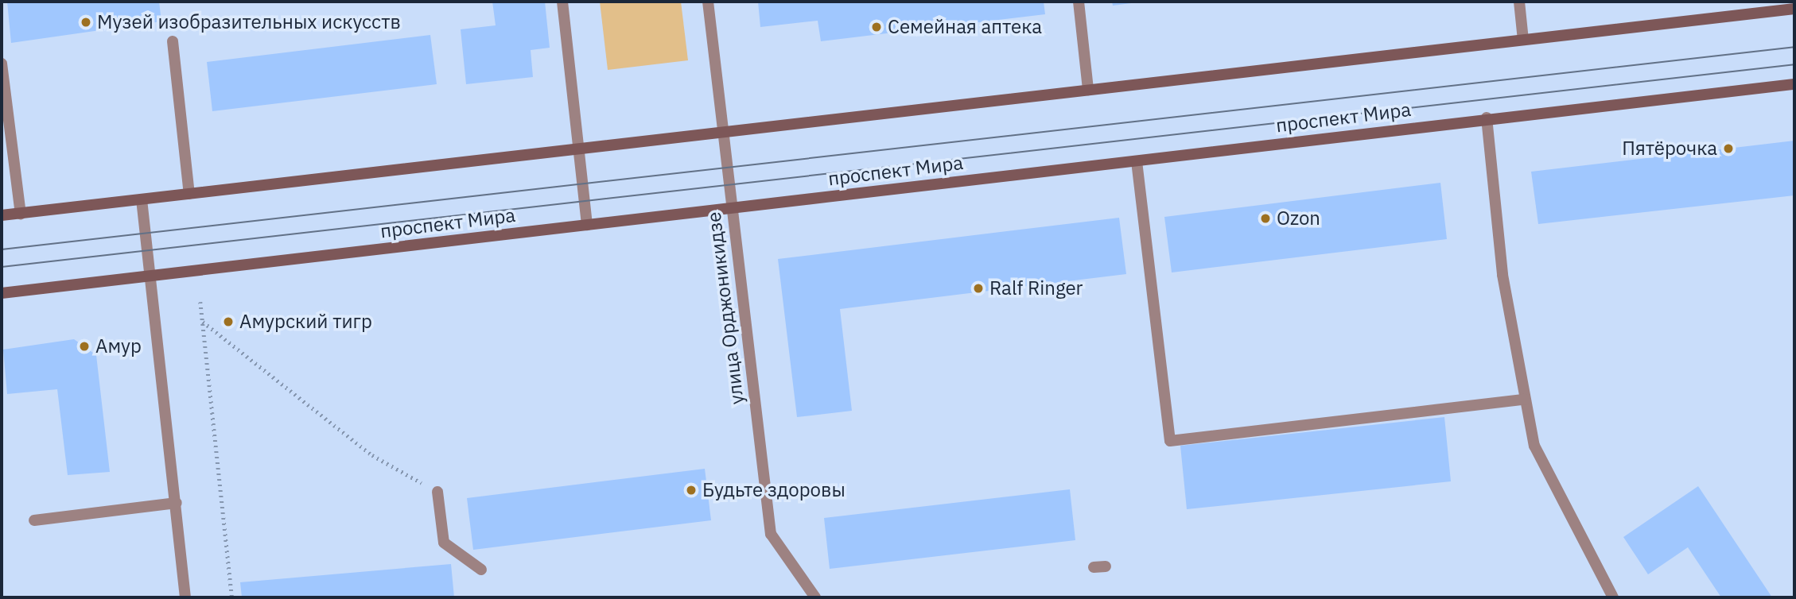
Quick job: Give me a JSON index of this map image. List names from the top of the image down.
{
  "streets": {
    "main road": ["проспект Мира"],
    "street": ["улица Орджоникидзе"]
  },
  "crossings": [
    ["проспект Мира", "улица Орджоникидзе"]
  ],
  "places": [
    "Музей изобразительных искусств",
    "Семейная аптека",
    "Пятёрочка",
    "Ozon",
    "Ralf Ringer",
    "Амурский тигр",
    "Амур",
    "Будьте здоровы"
  ]
}
